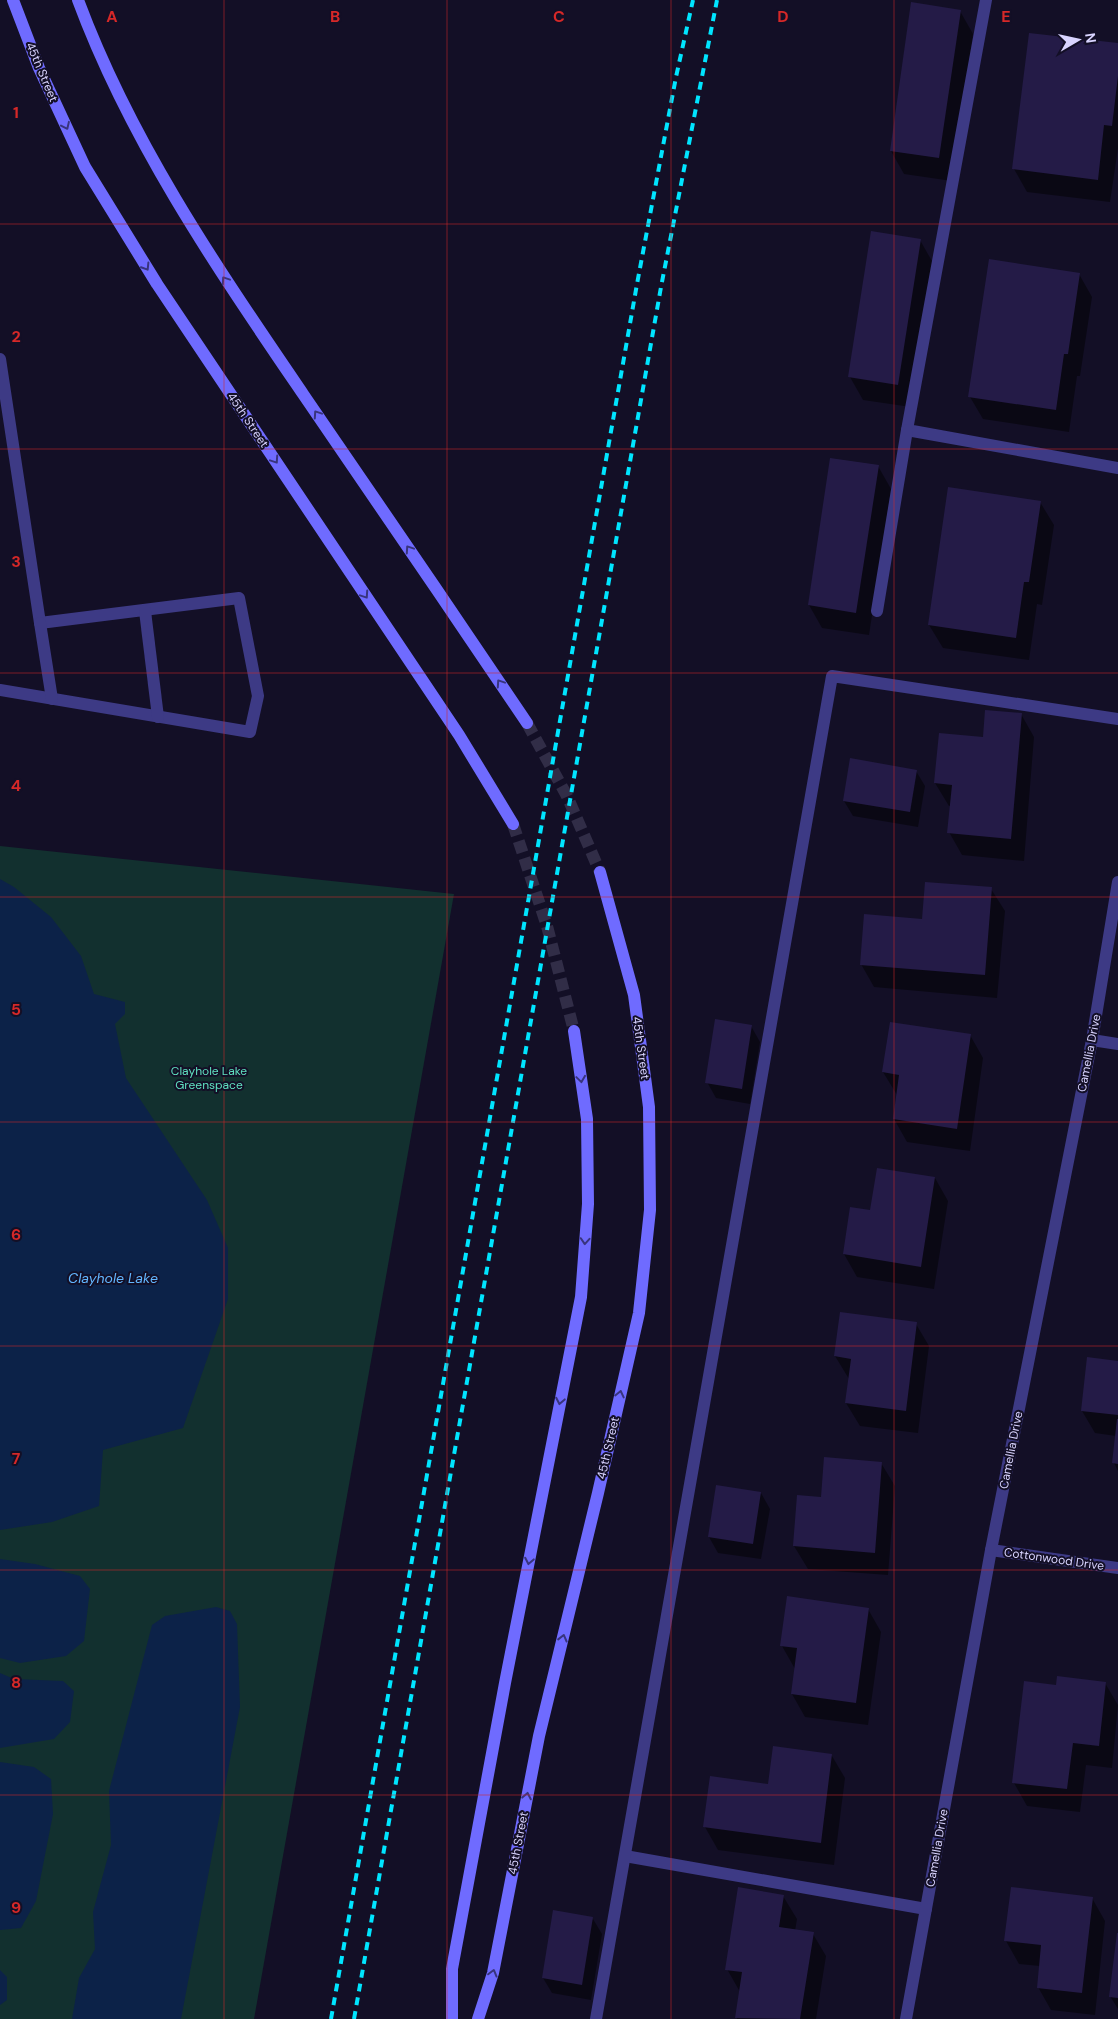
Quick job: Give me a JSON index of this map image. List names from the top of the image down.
{
  "streets": {
    "main road": ["45th Street"],
    "street": ["Camellia Drive", "Cottonwood Drive"]
  },
  "crossings": [
    ["Camellia Drive", "Cottonwood Drive"]
  ],
  "water": ["Clayhole Lake"],
  "parks": ["Clayhole Lake Greenspace"],
  "north": "right",
  "grid": {
    "columns": [
      "A",
      "B",
      "C",
      "D",
      "E"
    ],
    "rows": [
      "1",
      "2",
      "3",
      "4",
      "5",
      "6",
      "7",
      "8",
      "9"
    ]
  }
}
